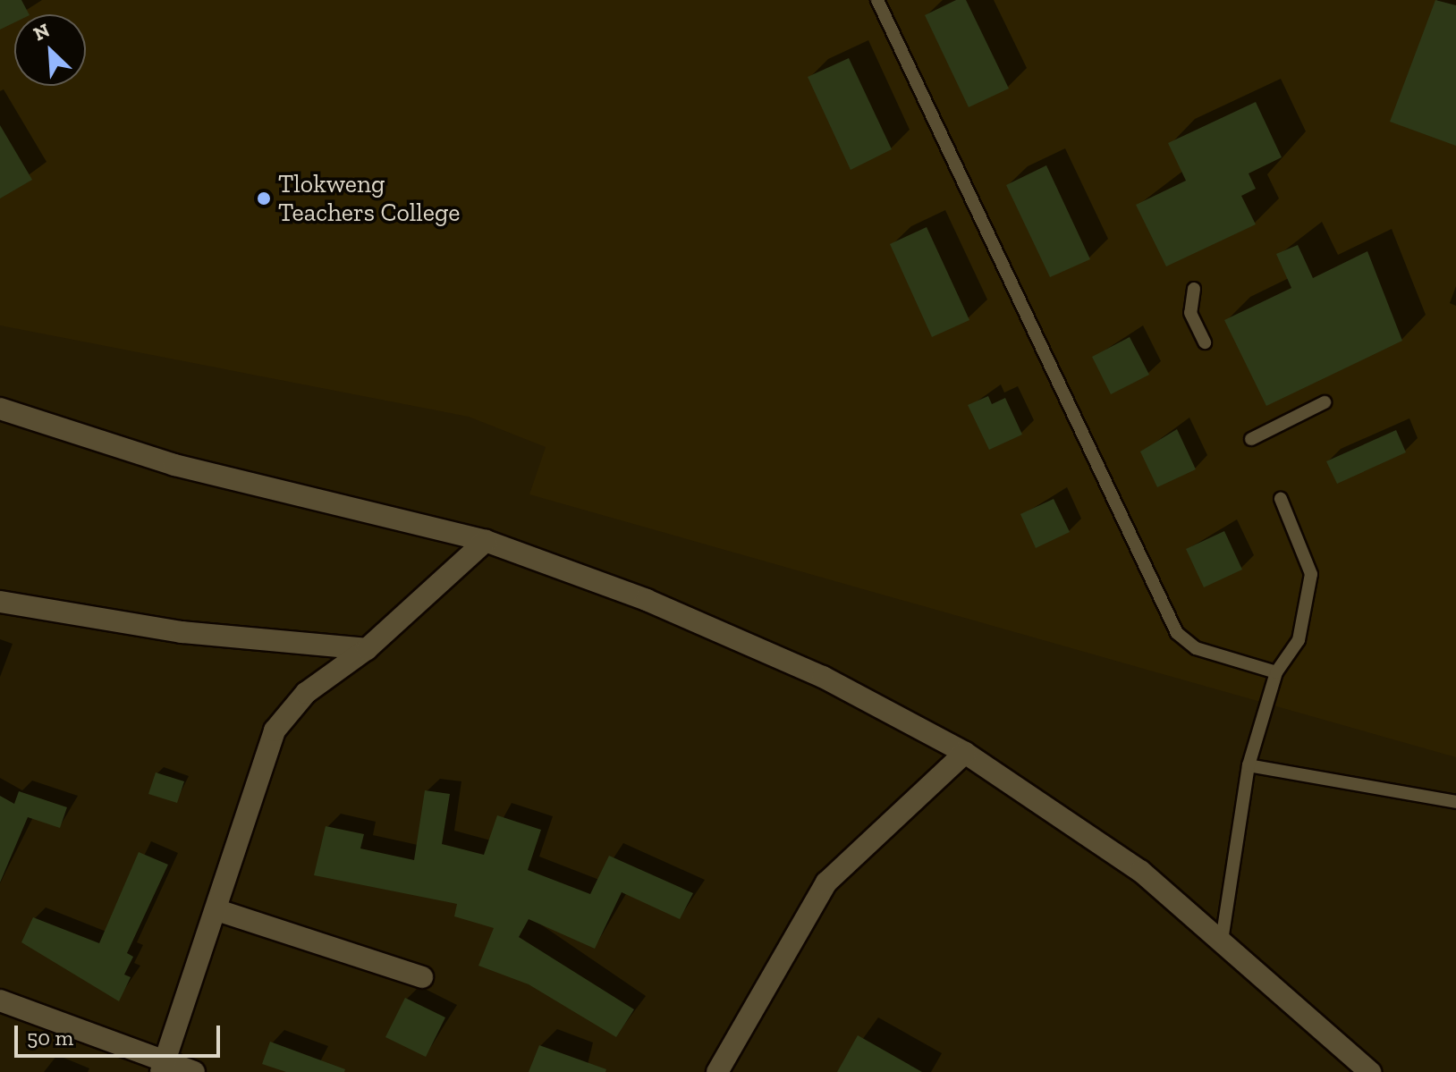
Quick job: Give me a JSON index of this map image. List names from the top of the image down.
{
  "places": ["Tlokweng Teachers College"],
  "scale_bar": "50 m",
  "north": "top left"
}
